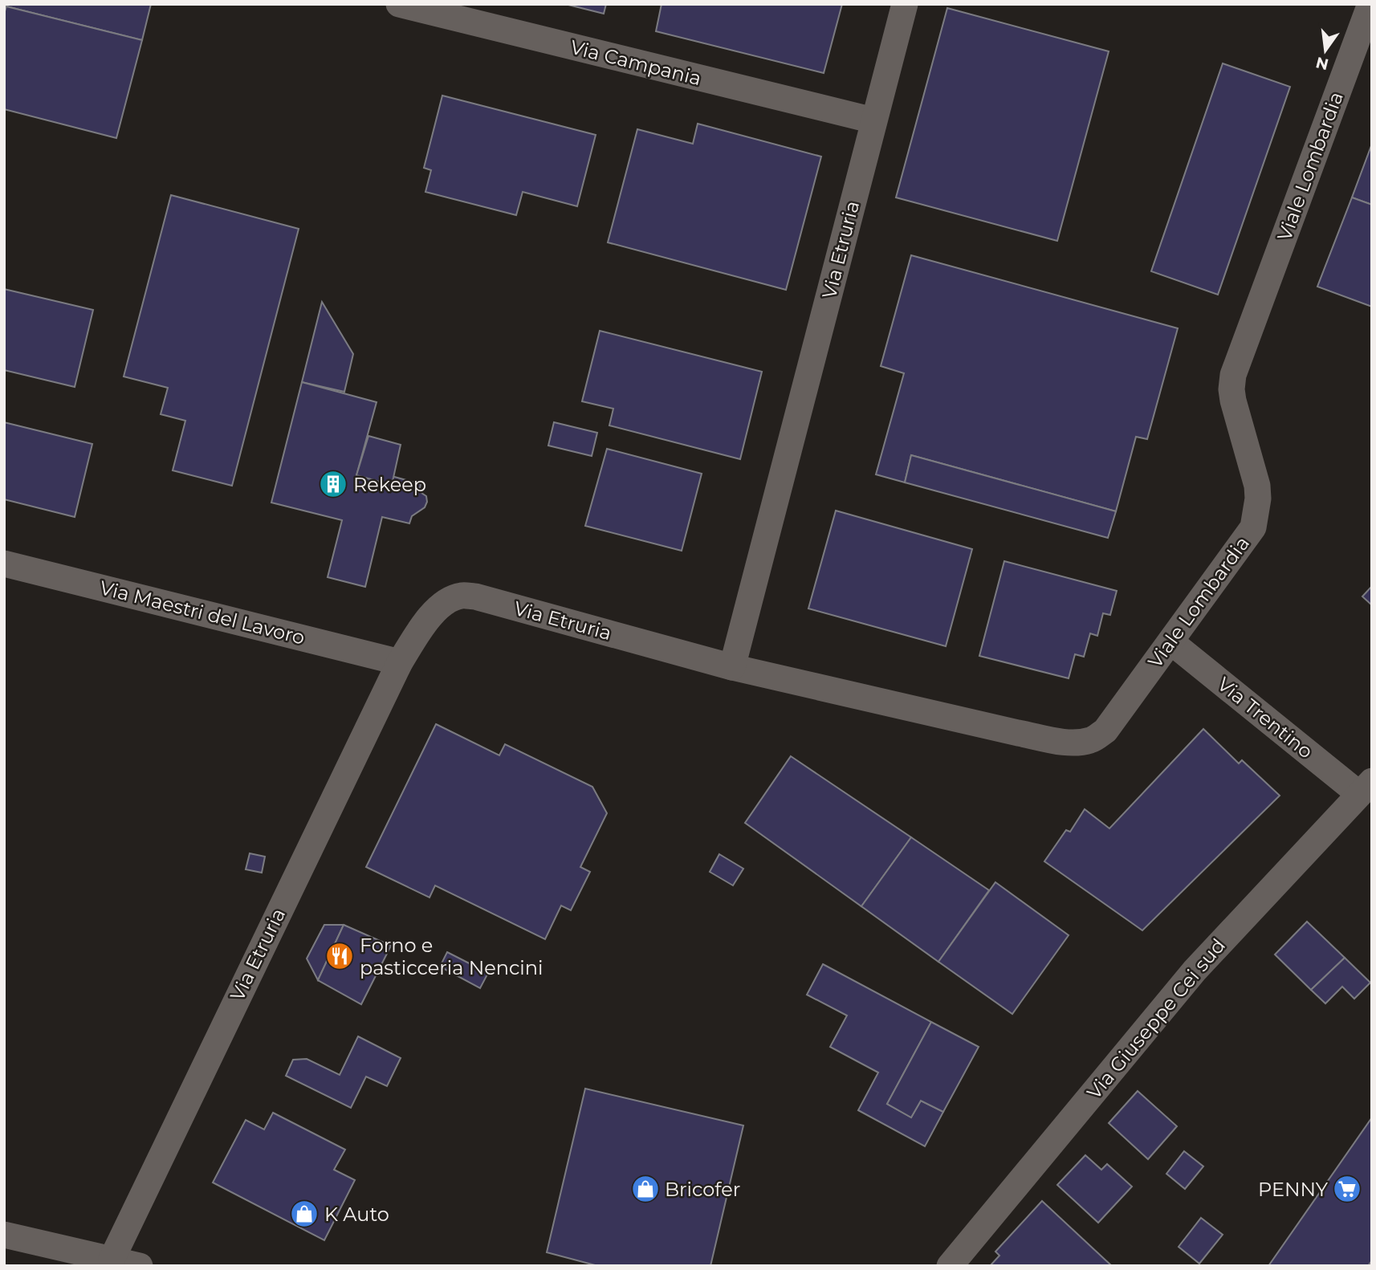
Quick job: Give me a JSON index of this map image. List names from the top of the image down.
{
  "streets": {
    "street": [
      "Via Campania",
      "Viale Lombardia",
      "Via Etruria",
      "Via Maestri del Lavoro",
      "Via Trentino",
      "Via Giuseppe Cei sud"
    ]
  },
  "crossings": [
    ["Via Campania", "Via Etruria"],
    ["Viale Lombardia", "Via Etruria"],
    ["Viale Lombardia", "Via Trentino"],
    ["Via Etruria", "Via Maestri del Lavoro"],
    ["Via Trentino", "Via Giuseppe Cei sud"]
  ],
  "places": {
    "building": ["Rekeep"],
    "restaurant": ["Forno e pasticceria Nencini"],
    "shop": ["Bricofer", "K Auto"],
    "supermarket": ["PENNY"]
  },
  "north": "bottom"
}
